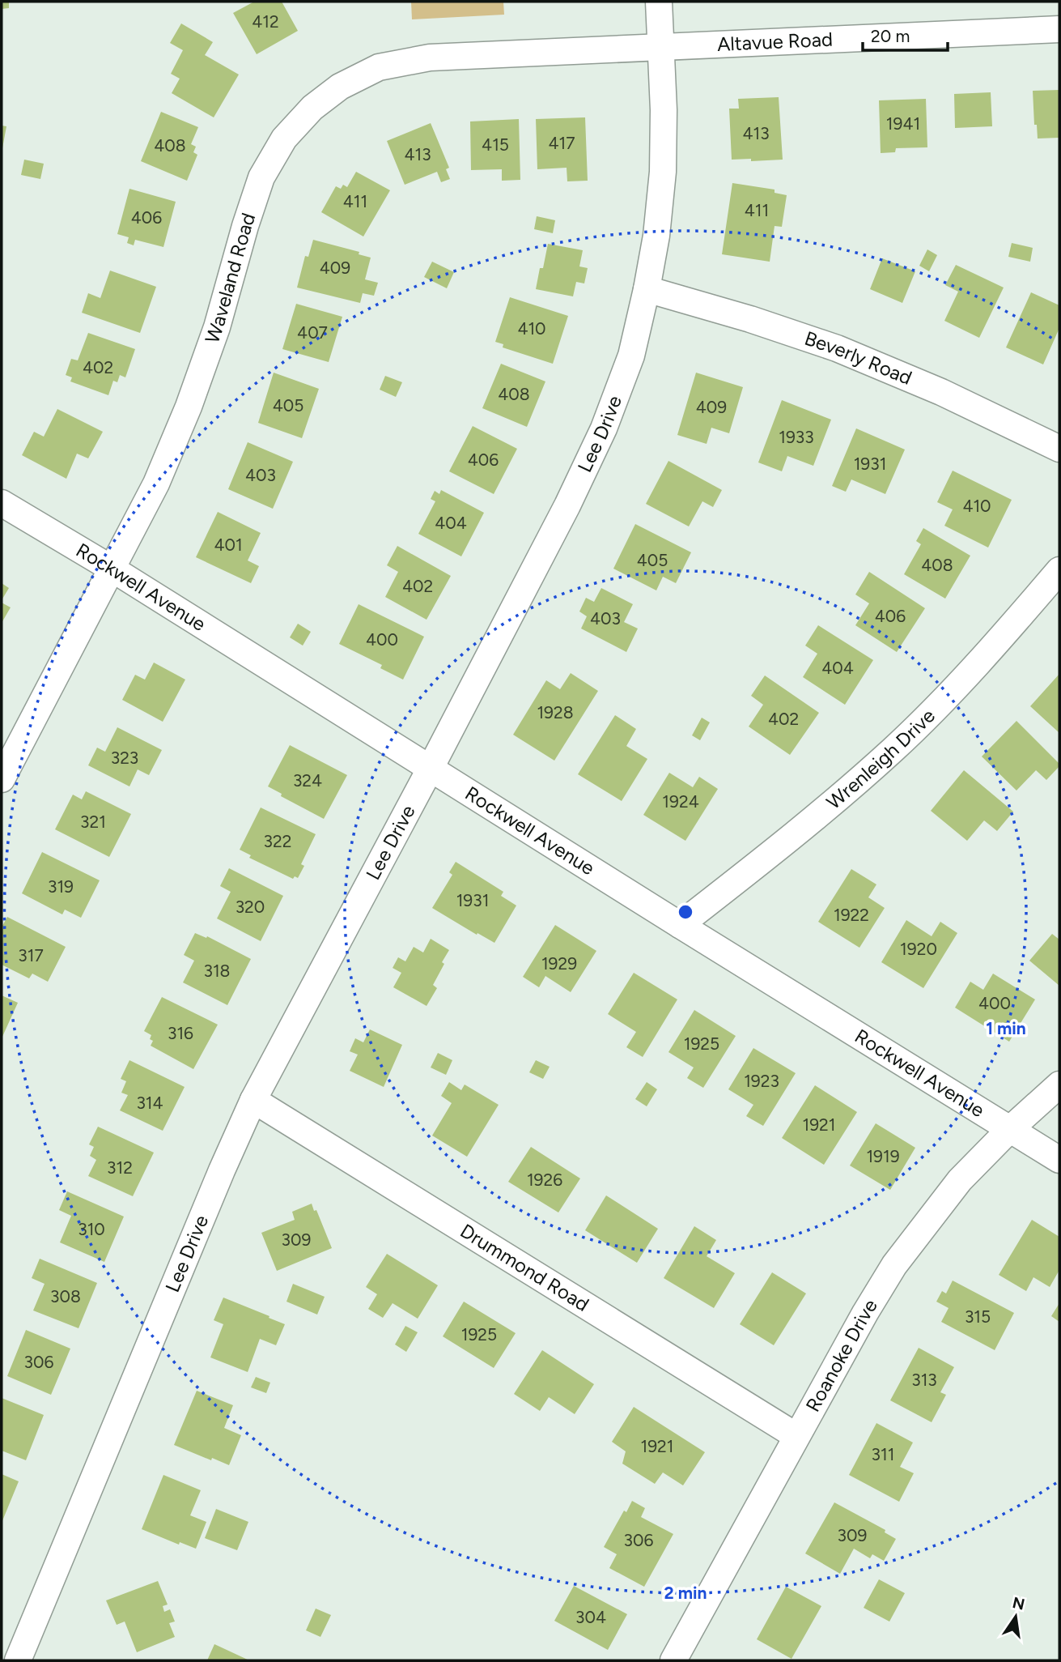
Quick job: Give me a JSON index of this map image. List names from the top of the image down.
{
  "streets": {
    "street": [
      "Altavue Road",
      "Waveland Road",
      "Beverly Road",
      "Lee Drive",
      "Rockwell Avenue",
      "Wrenleigh Drive",
      "Drummond Road",
      "Roanoke Drive"
    ]
  },
  "crossings": [
    ["Altavue Road", "Waveland Road"],
    ["Altavue Road", "Lee Drive"],
    ["Waveland Road", "Lee Drive"],
    ["Waveland Road", "Rockwell Avenue"],
    ["Beverly Road", "Lee Drive"],
    ["Lee Drive", "Rockwell Avenue"],
    ["Lee Drive", "Drummond Road"],
    ["Rockwell Avenue", "Wrenleigh Drive"],
    ["Rockwell Avenue", "Roanoke Drive"],
    ["Drummond Road", "Roanoke Drive"]
  ],
  "house_numbers": [
    "412",
    "1941",
    "413",
    "417",
    "415",
    "408",
    "413",
    "411",
    "411",
    "406",
    "409",
    "410",
    "407",
    "402",
    "408",
    "405",
    "409",
    "1933",
    "406",
    "1931",
    "403",
    "410",
    "404",
    "401",
    "405",
    "408",
    "402",
    "406",
    "403",
    "400",
    "404",
    "1928",
    "402",
    "323",
    "324",
    "1924",
    "321",
    "322",
    "319",
    "1931",
    "320",
    "1922",
    "1920",
    "317",
    "1929",
    "318",
    "400",
    "316",
    "1925",
    "1923",
    "314",
    "1921",
    "1919",
    "312",
    "1926",
    "310",
    "309",
    "308",
    "315",
    "1925",
    "306",
    "313",
    "1921",
    "311",
    "309",
    "306",
    "304"
  ],
  "scale_bar": "20 m",
  "north": "top",
  "rings": ["1 min", "2 min"]
}
